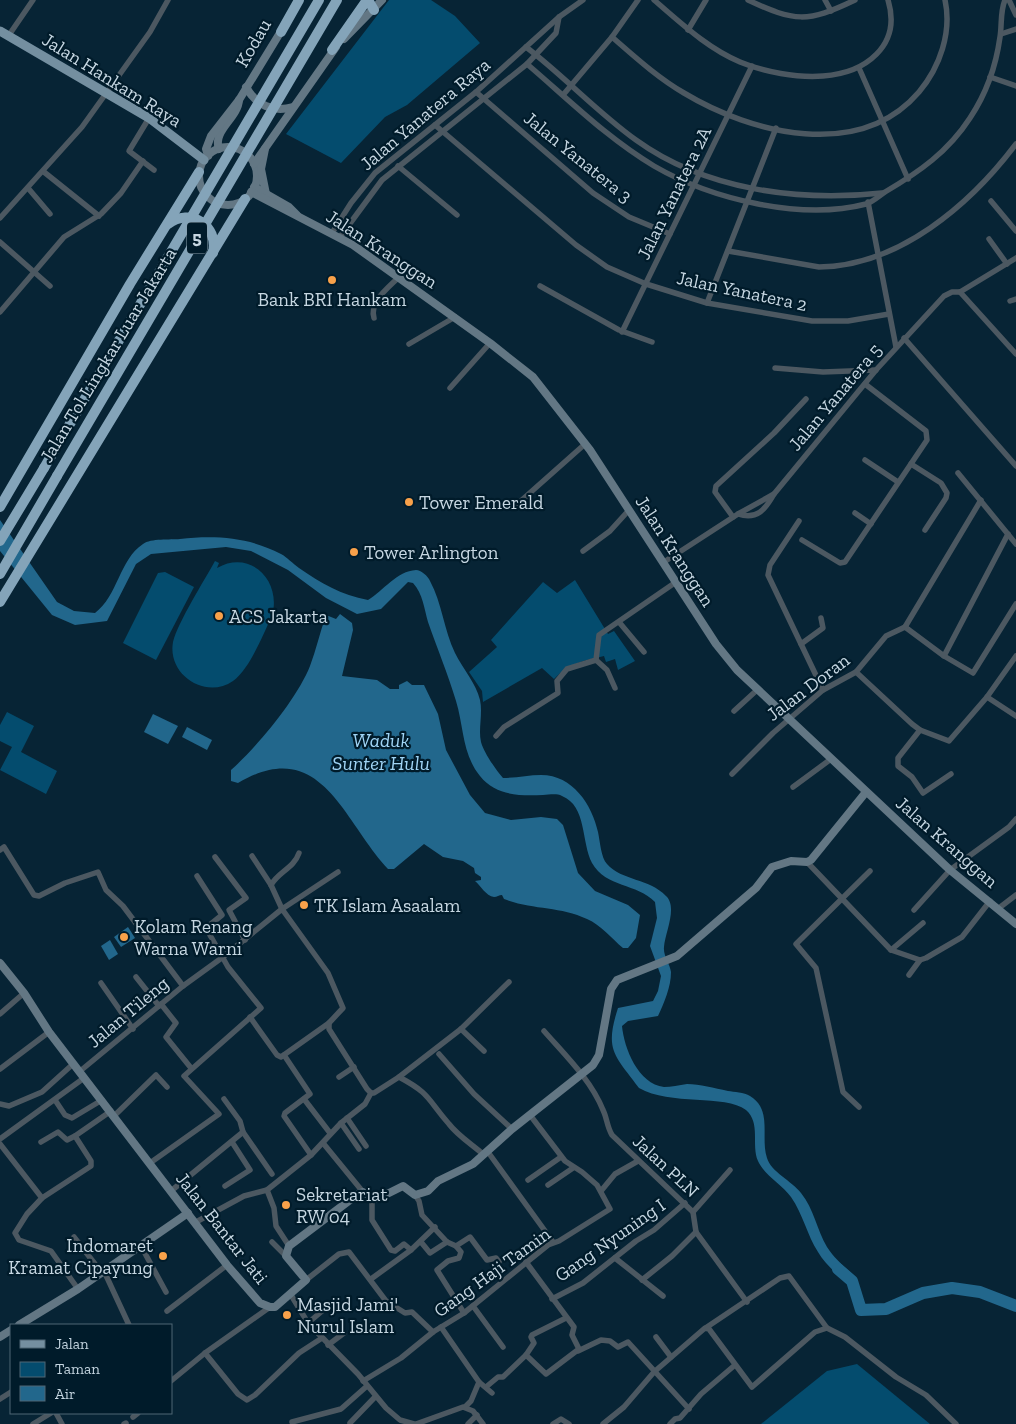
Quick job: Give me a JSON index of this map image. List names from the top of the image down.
{
  "streets": {
    "highway": ["5", "Jalan Tol Lingkar Luar Jakarta"],
    "main road": ["Jalan Hankam Raya"],
    "street": [
      "Kodau",
      "Jalan Yanatera Raya",
      "Jalan Yanatera 3",
      "Jalan Yanatera 2A",
      "Jalan Kranggan",
      "Jalan Yanatera 2",
      "Jalan Yanatera 5",
      "Jalan Doran",
      "Jalan Tileng",
      "Jalan PLN",
      "Jalan Bantar Jati",
      "Gang Nyuning I",
      "Gang Haji Tamin"
    ]
  },
  "crossings": [
    ["Kodau", "Jalan Hankam Raya"],
    ["Kodau", "Jalan Kranggan"],
    ["Jalan Hankam Raya", "Jalan Kranggan"],
    ["Jalan Yanatera Raya", "Jalan Yanatera 3"],
    ["Jalan Yanatera Raya", "Jalan Kranggan"],
    ["Jalan Yanatera Raya", "Jalan Yanatera 2"],
    ["Jalan Yanatera 3", "Jalan Yanatera 2A"],
    ["Jalan Yanatera 2A", "Jalan Yanatera 2"],
    ["Jalan Kranggan", "Jalan Yanatera 5"],
    ["Jalan Kranggan", "Jalan Doran"],
    ["Jalan Yanatera 2", "Jalan Yanatera 5"],
    ["Jalan Tileng", "Jalan Bantar Jati"],
    ["Jalan PLN", "Gang Nyuning I"]
  ],
  "water": ["Waduk Sunter Hulu"],
  "places": [
    "Bank BRI Hankam",
    "Tower Emerald",
    "Tower Arlington",
    "ACS Jakarta",
    "TK Islam Asaalam",
    "Kolam Renang Warna Warni",
    "Sekretariat RW 04",
    "Indomaret Kramat Cipayung",
    "Masjid Jami' Nurul Islam"
  ],
  "legend": ["Jalan", "Taman", "Air"]
}
